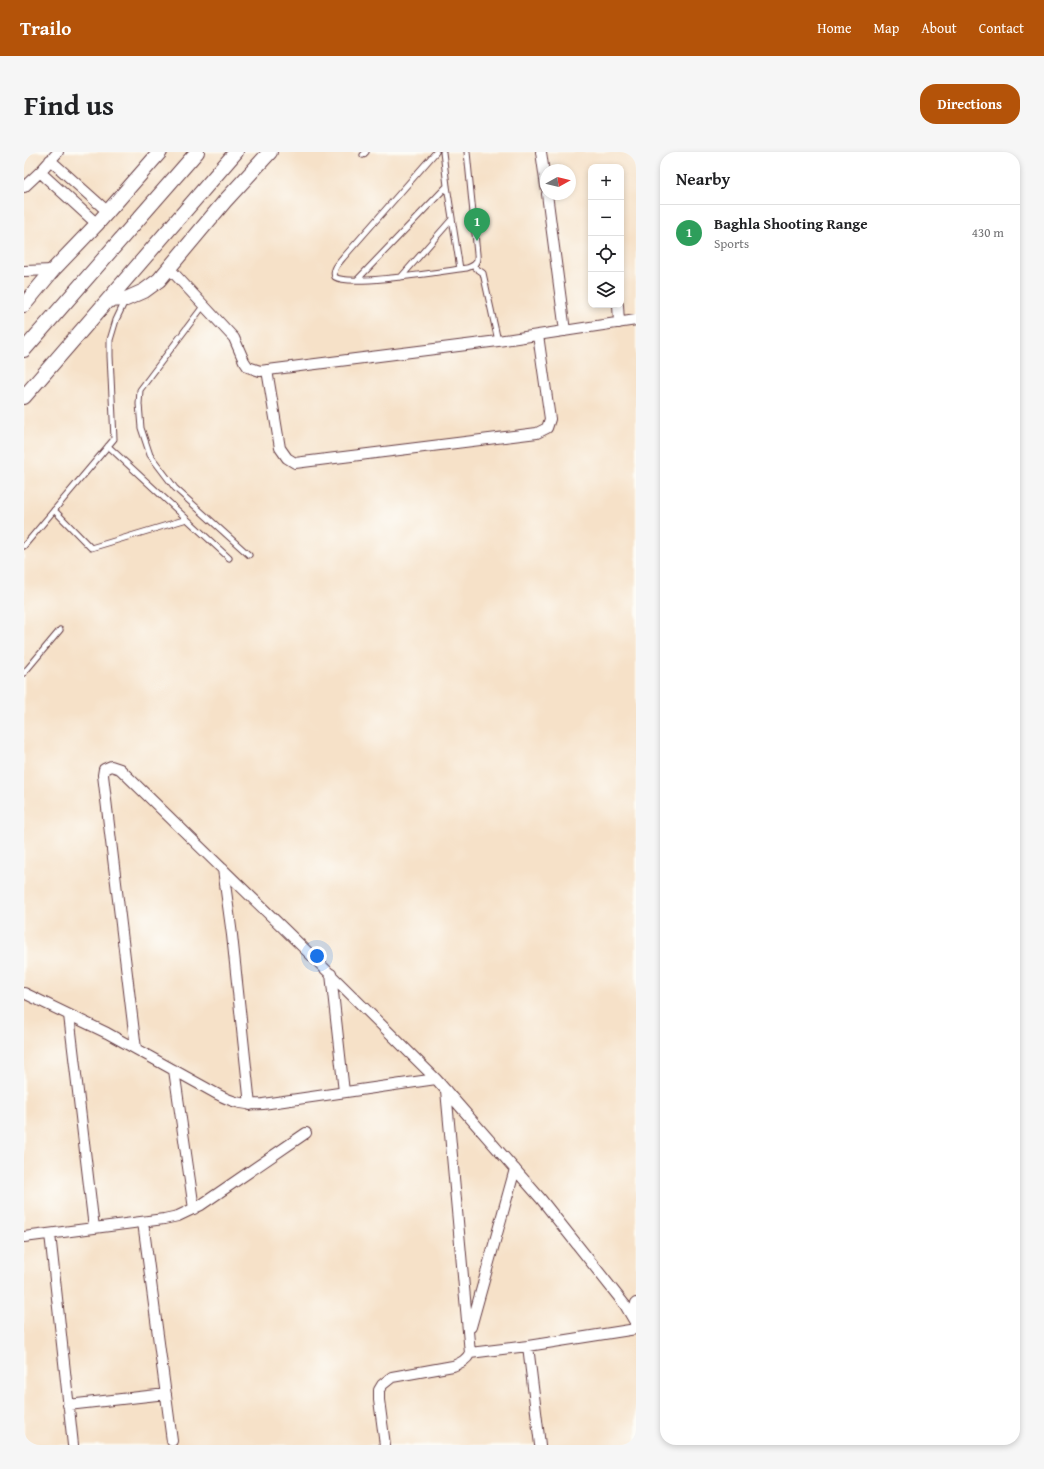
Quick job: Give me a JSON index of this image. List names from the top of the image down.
{
  "north": "right",
  "page": {
    "header": "Trailo",
    "nav": [
      "Home",
      "Map",
      "About",
      "Contact"
    ],
    "title": "Find us",
    "buttons": "Directions",
    "heading": "Nearby",
    "map_buttons": ["+", "−"],
    "list": [
      {
        "mark": "1",
        "name": "Baghla Shooting Range",
        "note": "Sports",
        "value": "430 m"
      }
    ],
    "pins": "1"
  }
}
